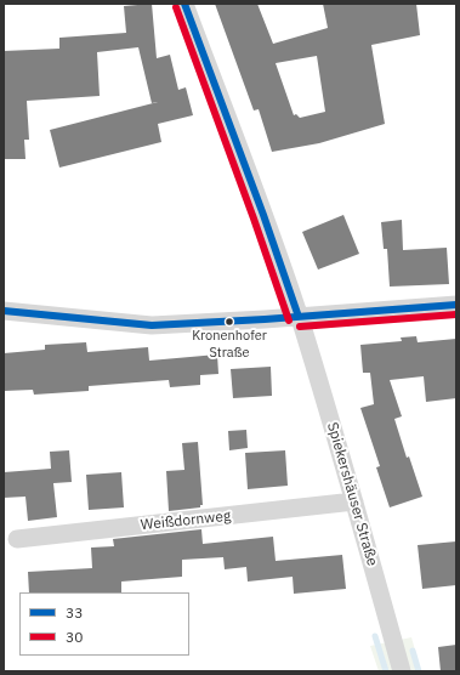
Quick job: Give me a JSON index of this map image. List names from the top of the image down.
{
  "streets": {
    "street": ["Spiekershäuser Straße", "Weißdornweg"]
  },
  "crossings": [
    ["Spiekershäuser Straße", "Weißdornweg"]
  ],
  "places": ["Kronenhofer Straße"],
  "lines": ["transit line 33", "transit line 30"],
  "legend": ["33", "30"]
}
